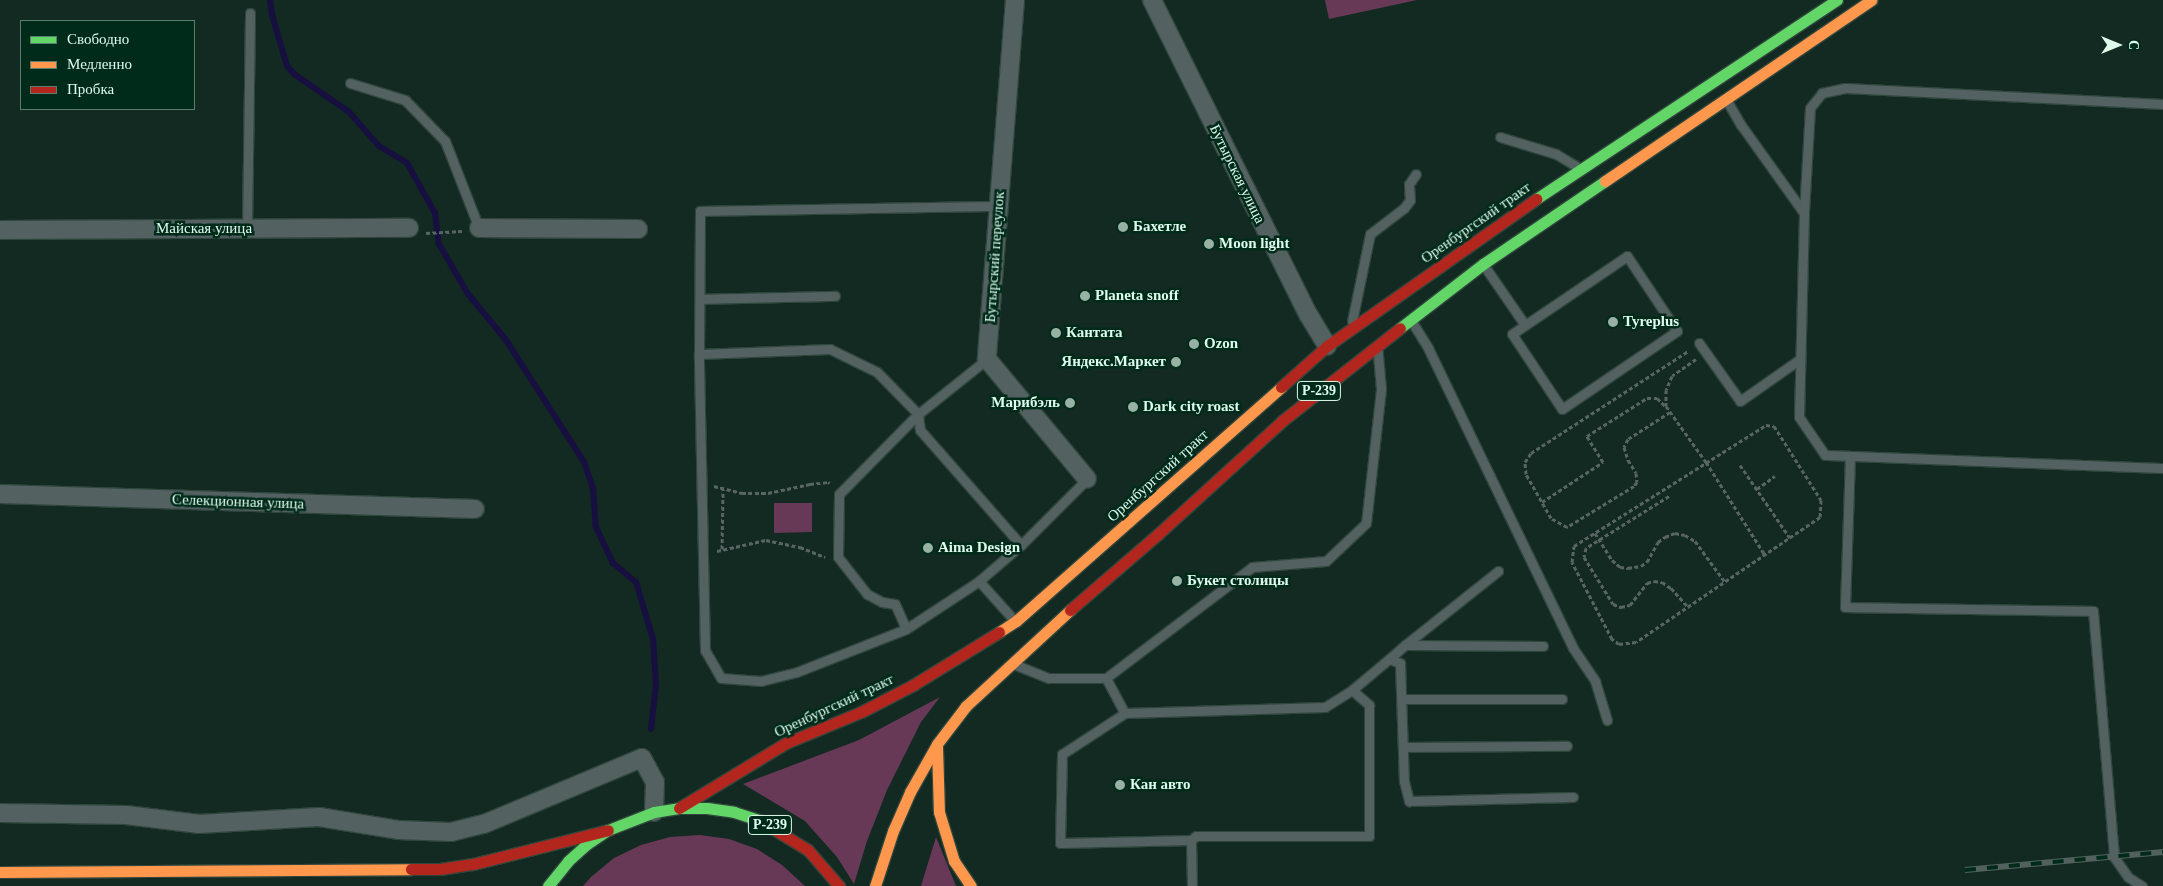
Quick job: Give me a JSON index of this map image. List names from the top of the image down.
{
  "streets": {
    "main road": ["Оренбургский тракт", "Р-239"],
    "street": [
      "Бутырская улица",
      "Майская улица",
      "Бутырский переулок",
      "Селекционная улица"
    ]
  },
  "crossings": [
    ["Бутырская улица", "Оренбургский тракт"],
    ["Оренбургский тракт", "Р-239"]
  ],
  "places": [
    "Бахетле",
    "Moon light",
    "Planeta snoff",
    "Tyreplus",
    "Кантата",
    "Ozon",
    "Яндекс.Маркет",
    "Марибэль",
    "Dark city roast",
    "Aima Design",
    "Букет столицы",
    "Кан авто"
  ],
  "legend": ["Свободно", "Медленно", "Пробка"],
  "north": "right"
}
